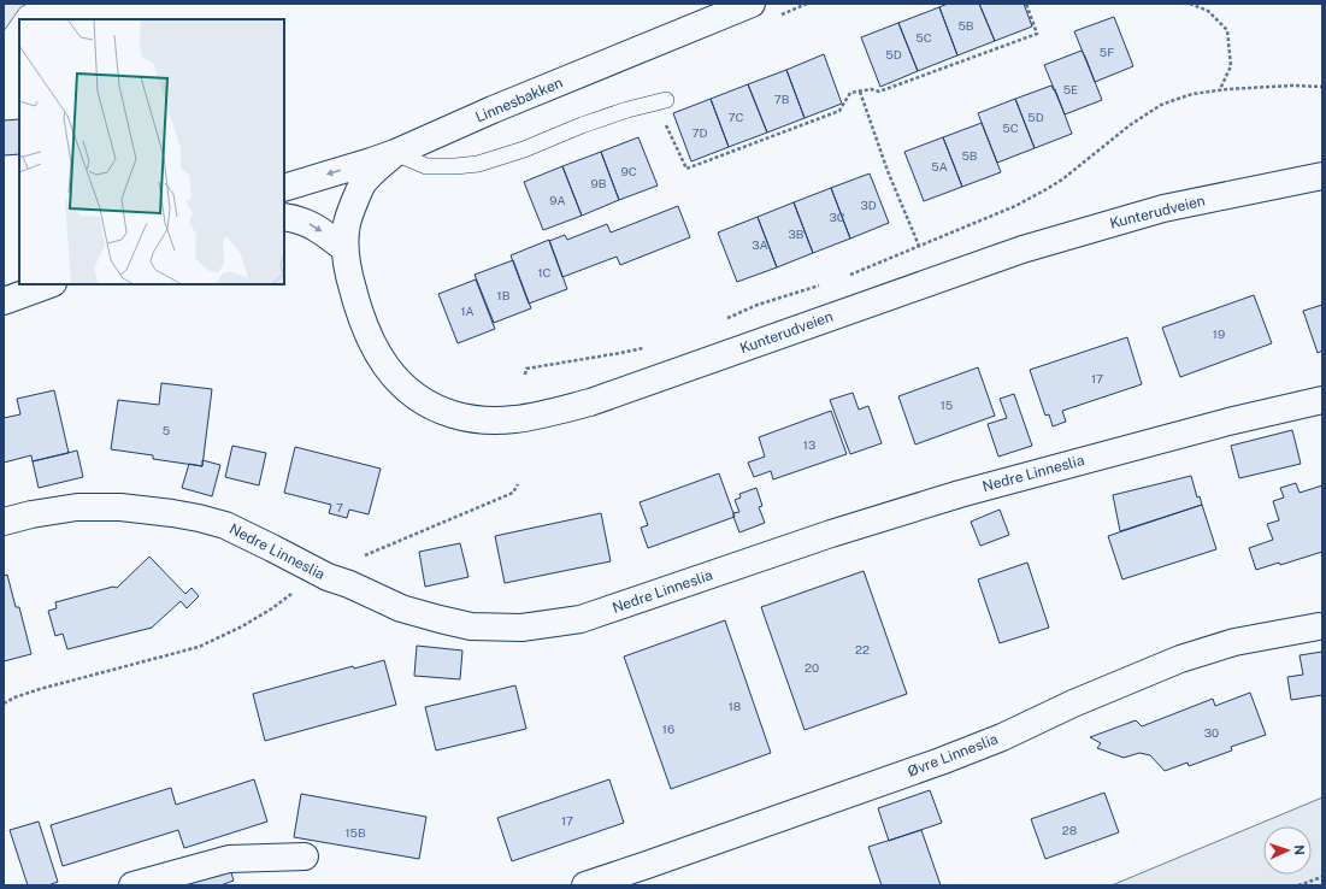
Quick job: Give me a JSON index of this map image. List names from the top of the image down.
{
  "streets": {
    "street": [
      "Linnesbakken",
      "Kunterudveien",
      "Nedre Linneslia",
      "Øvre Linneslia"
    ]
  },
  "crossings": [
    ["Linnesbakken", "Kunterudveien"]
  ],
  "house_numbers": [
    "5B",
    "5C",
    "5F",
    "5D",
    "5E",
    "7B",
    "7C",
    "5D",
    "5C",
    "7D",
    "5B",
    "5A",
    "9C",
    "9B",
    "9A",
    "3D",
    "3C",
    "3B",
    "3A",
    "1C",
    "1B",
    "1A",
    "19",
    "17",
    "15",
    "5",
    "13",
    "7",
    "22",
    "20",
    "18",
    "16",
    "30",
    "17",
    "28",
    "15B"
  ],
  "north": "right"
}
